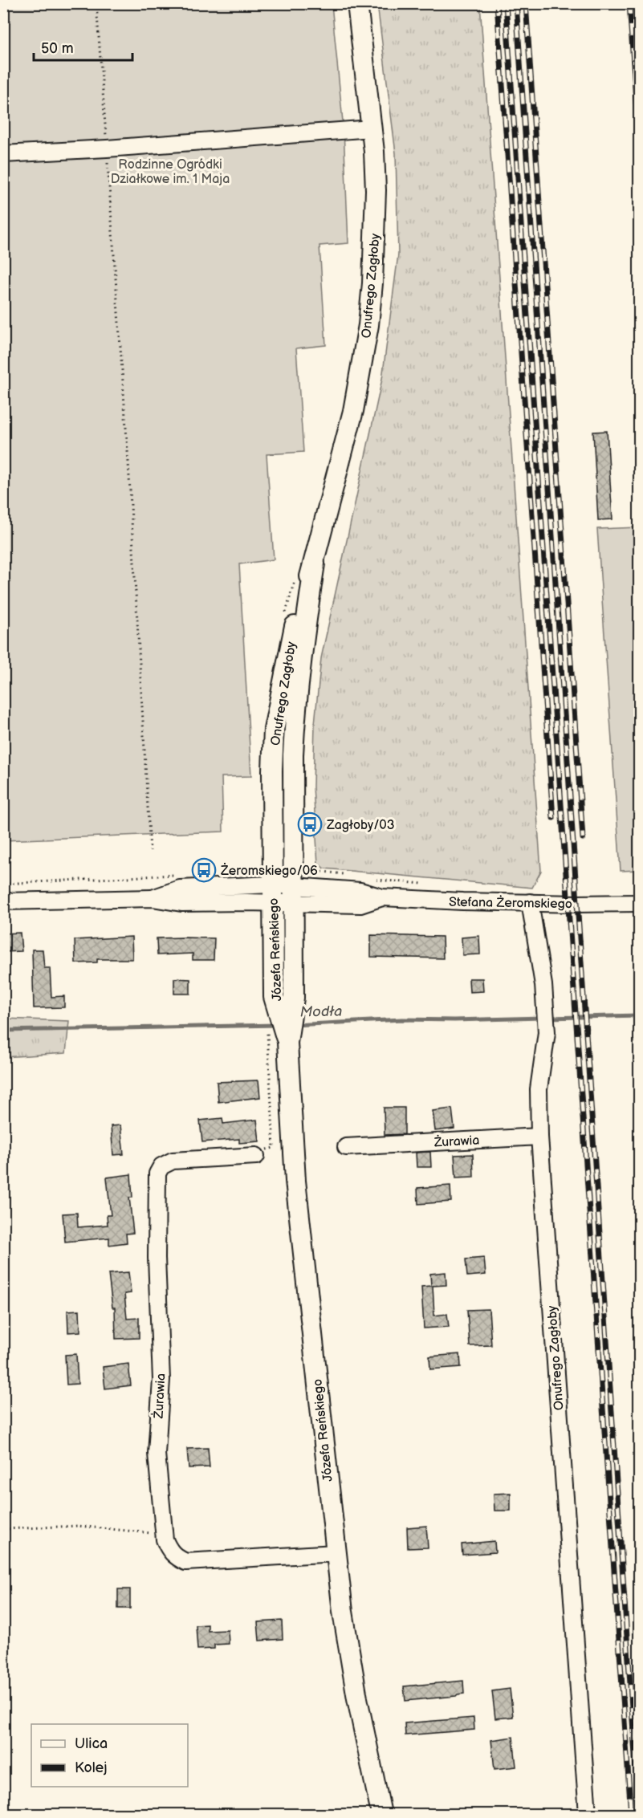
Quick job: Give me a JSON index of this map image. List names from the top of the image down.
{
  "streets": {
    "main road": ["Onufrego Zagłoby", "Józefa Reńskiego"],
    "street": ["Stefana Żeromskiego", "Żurawia"]
  },
  "crossings": [
    ["Onufrego Zagłoby", "Stefana Żeromskiego"],
    ["Onufrego Zagłoby", "Józefa Reńskiego"],
    ["Onufrego Zagłoby", "Żurawia"],
    ["Stefana Żeromskiego", "Józefa Reńskiego"],
    ["Józefa Reńskiego", "Żurawia"]
  ],
  "water": ["Modła"],
  "parks": ["Rodzinne Ogródki Działkowe im. 1 Maja"],
  "places": {
    "bus stop": ["Zagłoby/03", "Żeromskiego/06"]
  },
  "legend": ["Ulica", "Kolej"],
  "scale_bar": "50 m"
}
